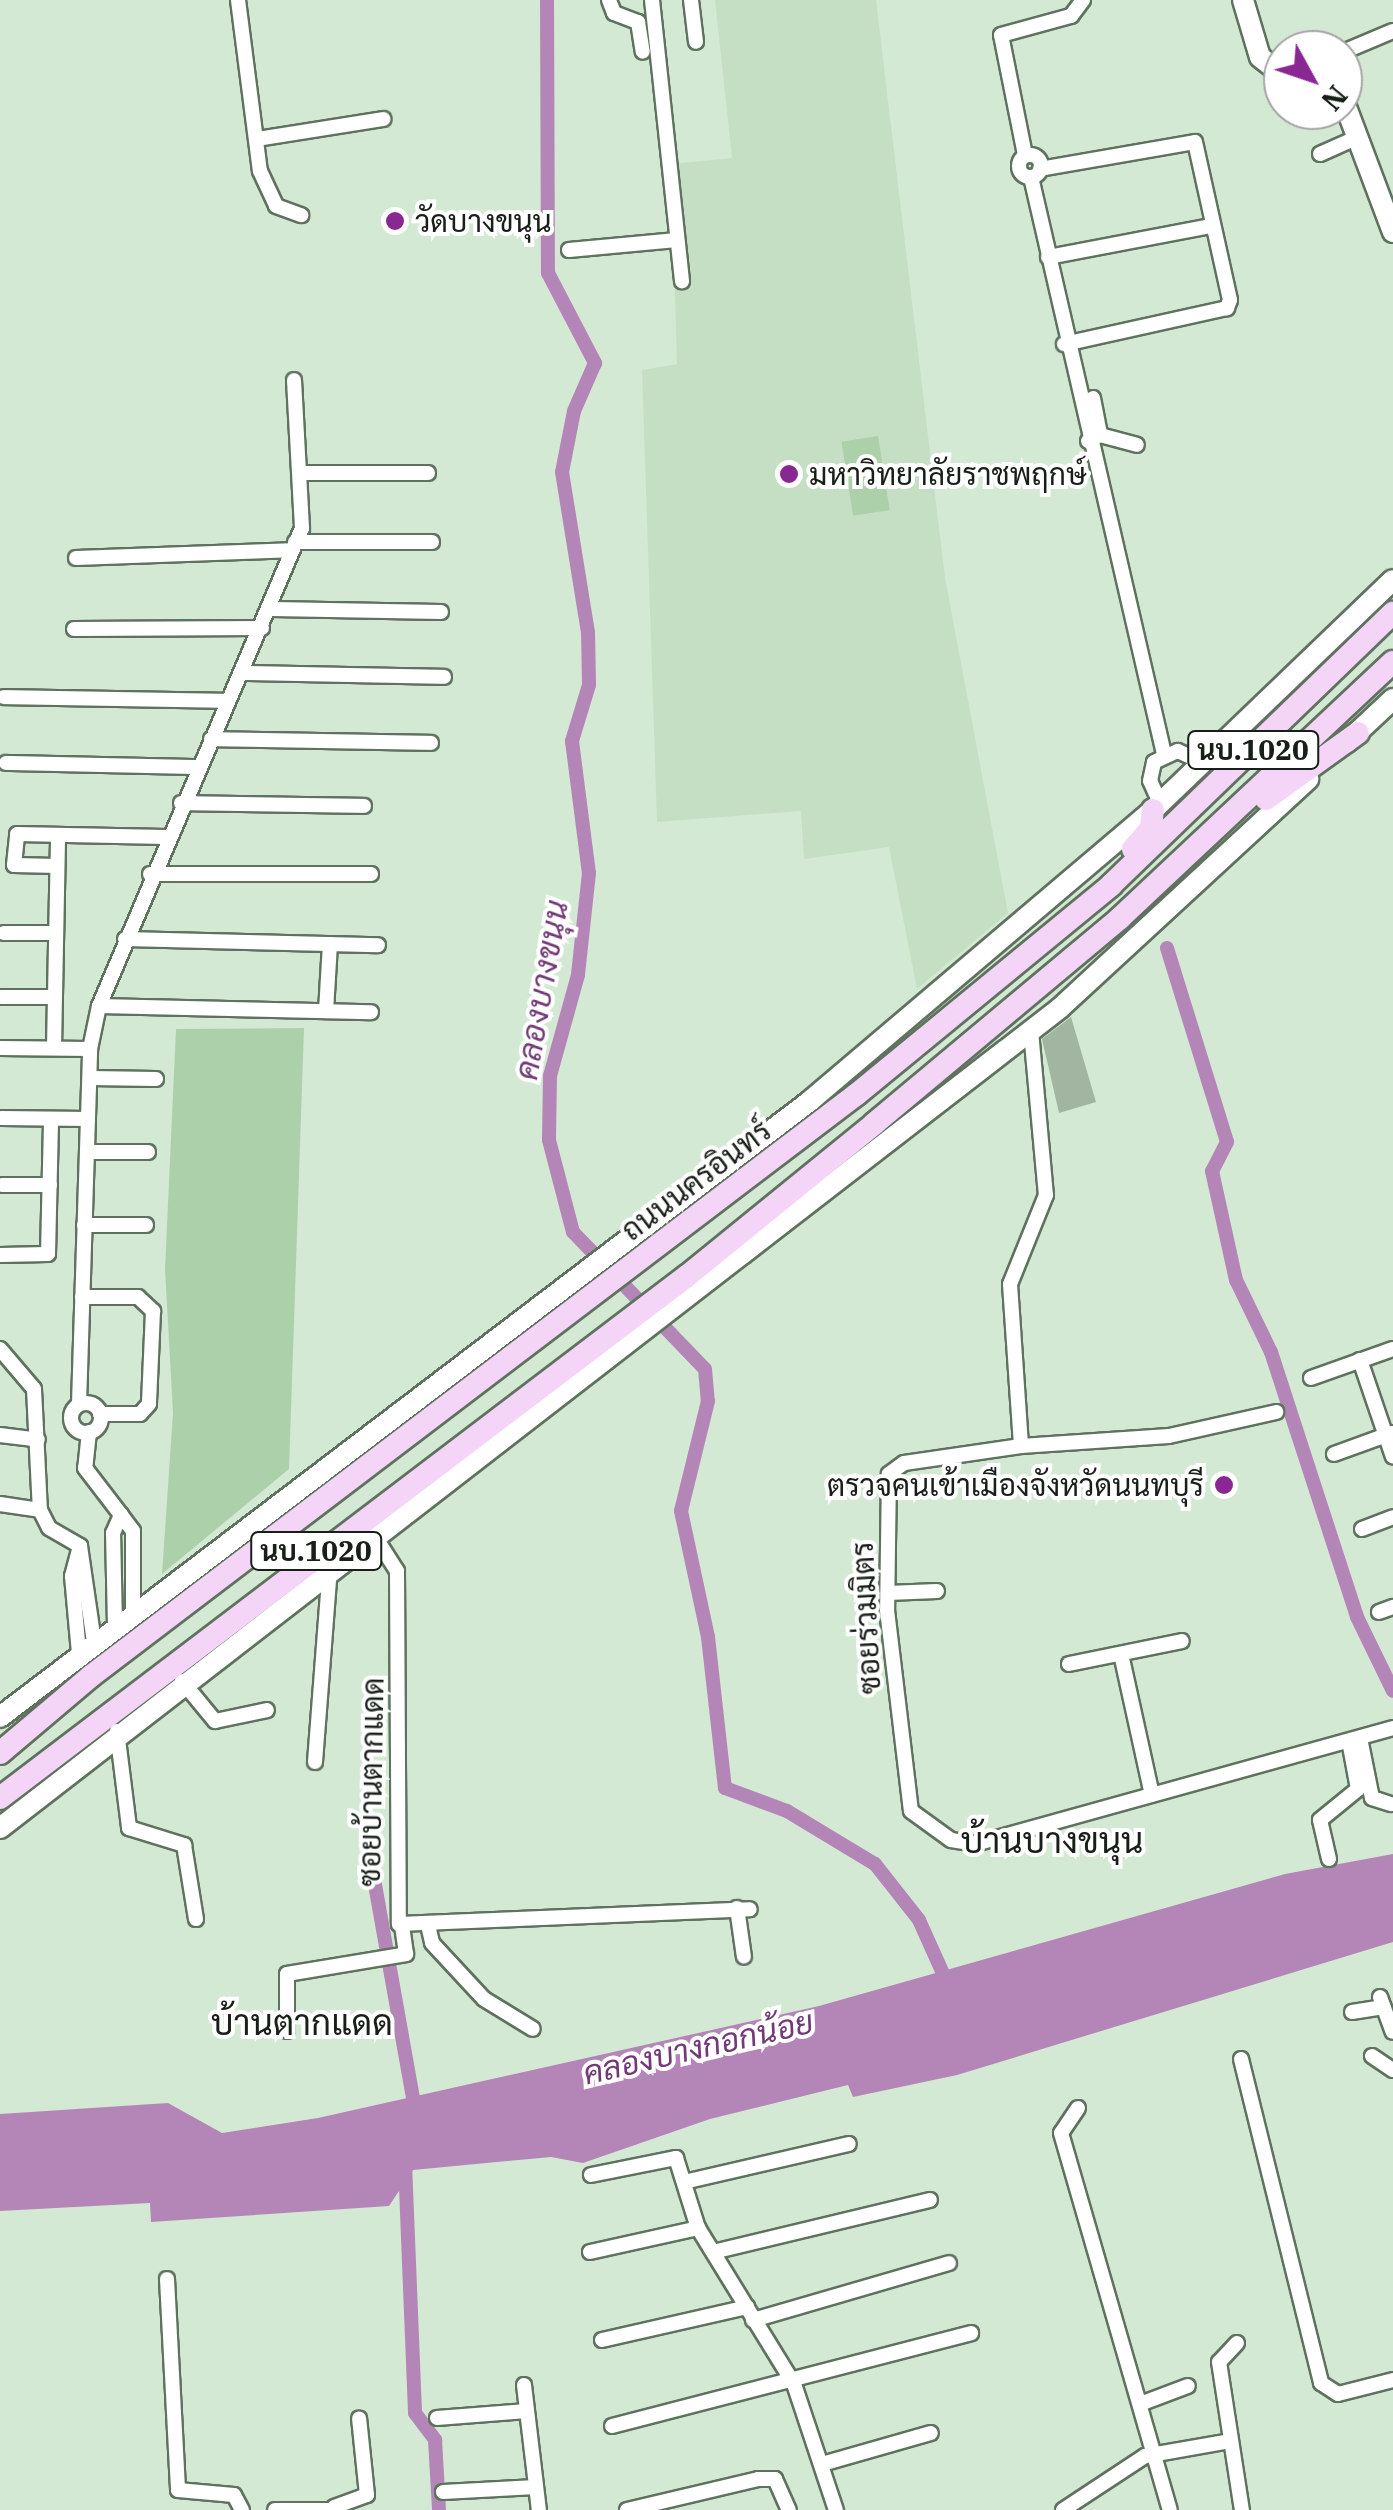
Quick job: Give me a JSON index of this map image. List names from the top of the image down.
{
  "streets": {
    "main road": ["นบ.1020", "ถนนนครอินทร์"],
    "street": ["ซอยร่วมมิตร", "ซอยบ้านตากแดด"]
  },
  "crossings": [
    ["นบ.1020", "ซอยบ้านตากแดด"]
  ],
  "districts": ["บ้านบางขนุน", "บ้านตากแดด"],
  "water": ["คลองบางขนุน", "คลองบางกอกน้อย"],
  "places": ["วัดบางขนุน", "มหาวิทยาลัยราชพฤกษ์", "ตรวจคนเข้าเมืองจังหวัดนนทบุรี"],
  "north": "bottom right"
}
